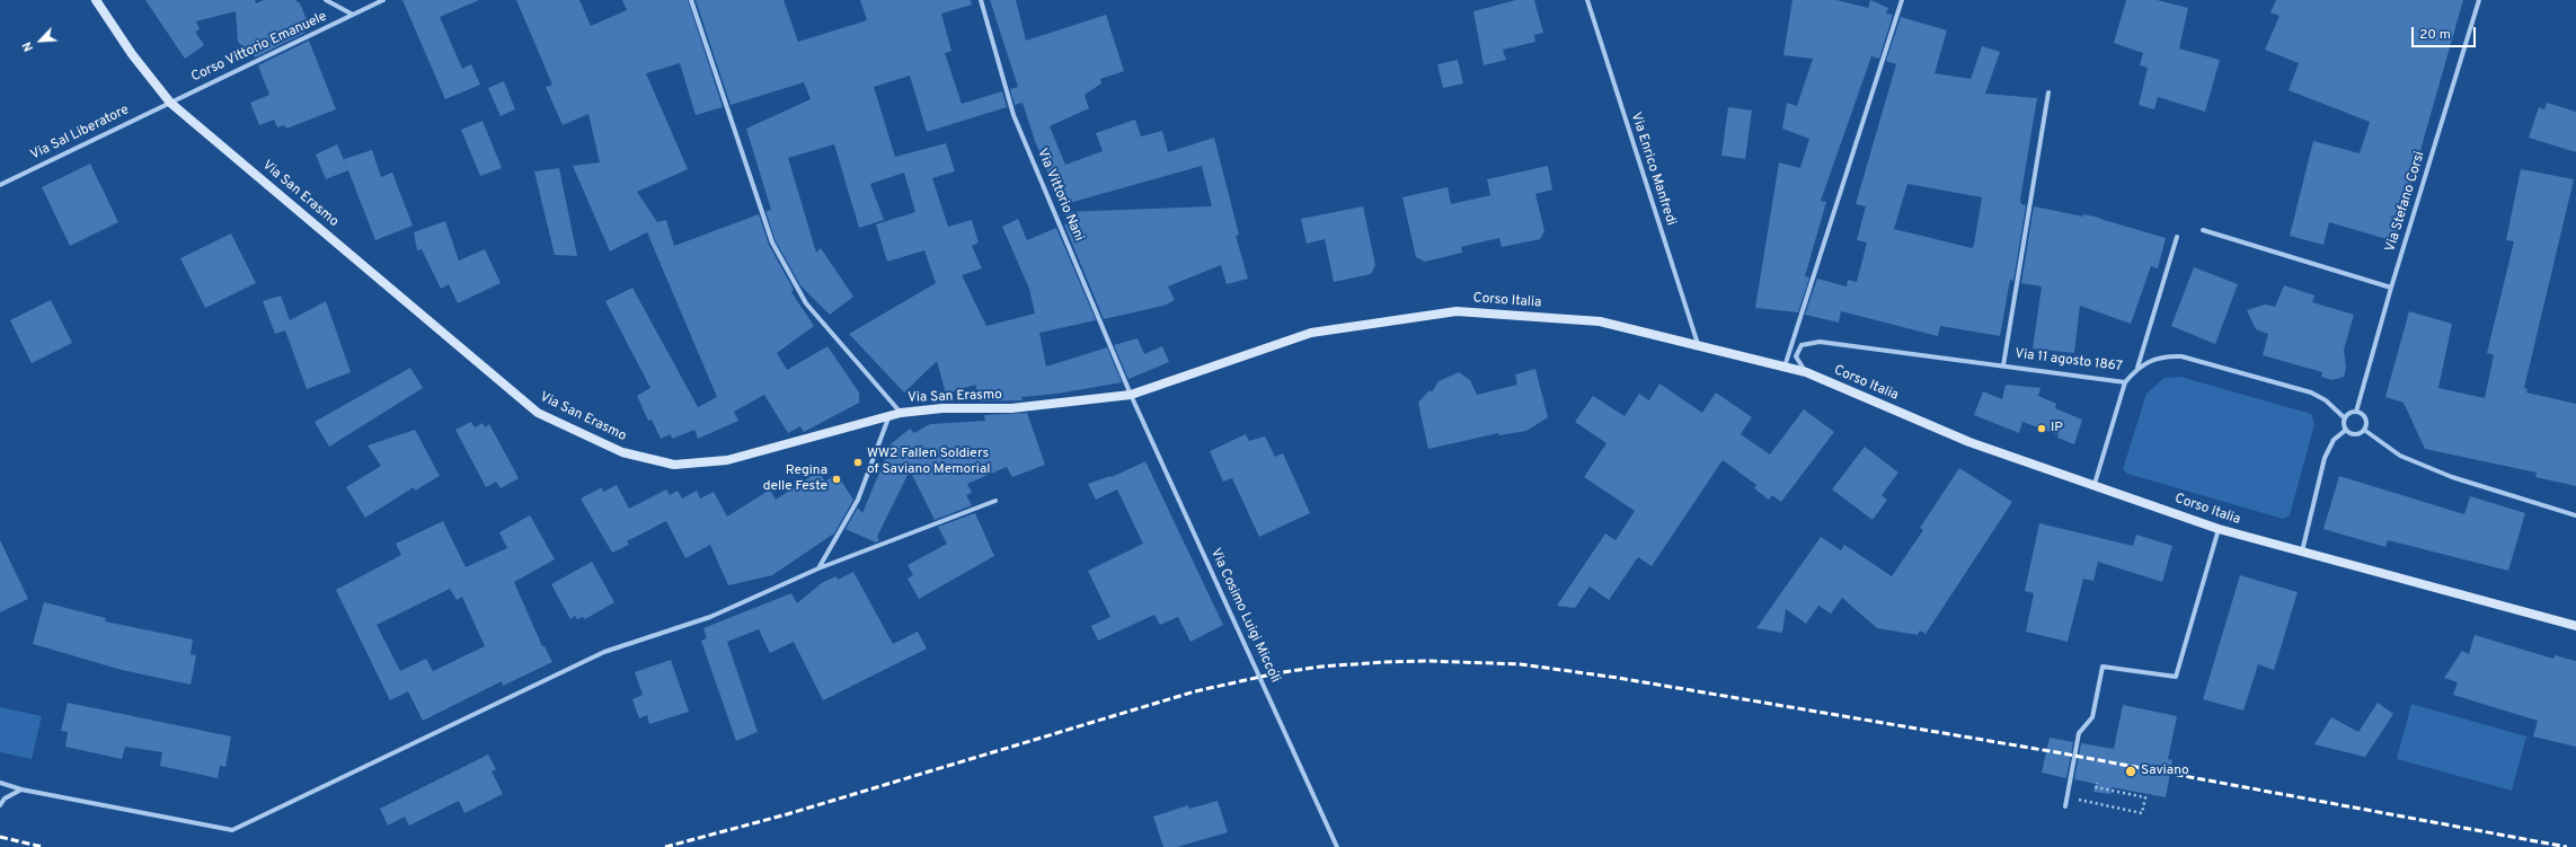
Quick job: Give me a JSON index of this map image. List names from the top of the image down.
{
  "streets": {
    "main road": ["Via San Erasmo", "Corso Italia"],
    "street": [
      "Corso Vittorio Emanuele",
      "Via Sal Liberatore",
      "Via Enrico Manfredi",
      "Via Vittorio Nani",
      "Via Stefano Corsi",
      "Via 11 agosto 1867",
      "Via Cosimo Luigi Miccoli"
    ]
  },
  "crossings": [
    ["Corso Vittorio Emanuele", "Via Sal Liberatore"],
    ["Corso Vittorio Emanuele", "Via San Erasmo"],
    ["Via Sal Liberatore", "Via San Erasmo"],
    ["Via Enrico Manfredi", "Corso Italia"],
    ["Via San Erasmo", "Via Vittorio Nani"],
    ["Via San Erasmo", "Corso Italia"],
    ["Via San Erasmo", "Via Cosimo Luigi Miccoli"],
    ["Via Vittorio Nani", "Corso Italia"],
    ["Via Vittorio Nani", "Via Cosimo Luigi Miccoli"],
    ["Via Stefano Corsi", "Via 11 agosto 1867"],
    ["Corso Italia", "Via 11 agosto 1867"],
    ["Corso Italia", "Via Cosimo Luigi Miccoli"]
  ],
  "places": [
    "IP",
    "WW2 Fallen Soldiers of Saviano Memorial",
    "Regina delle Feste",
    "Saviano"
  ],
  "scale_bar": "20 m",
  "north": "bottom left"
}
